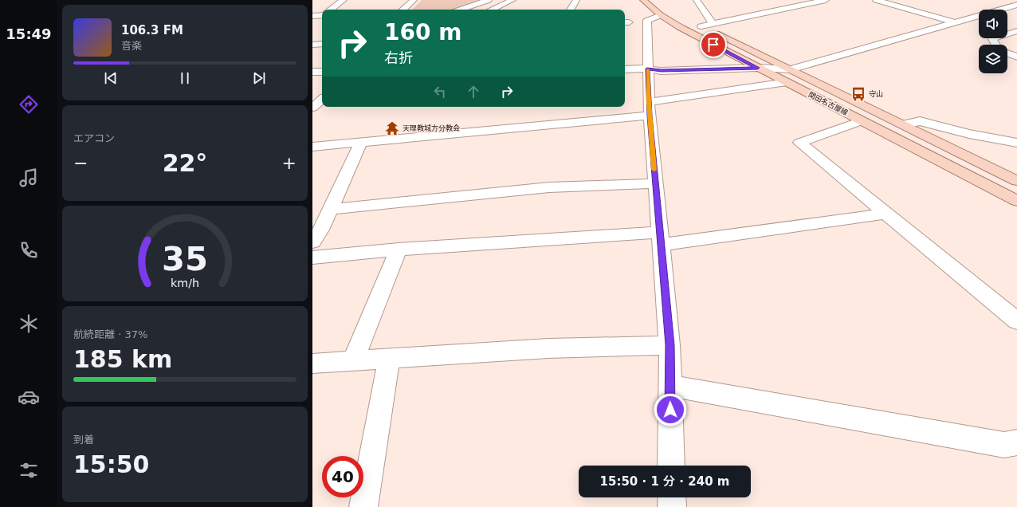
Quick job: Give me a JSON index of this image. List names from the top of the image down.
{
  "streets": {
    "main road": ["関田名古屋線"]
  },
  "places": {
    "bus stop": ["守山"],
    "temple": ["天理教城方分教会"]
  },
  "page": {
    "tabs": "15:49",
    "turn": ["160 m", "右折"],
    "song": ["106.3 FM", "音楽"],
    "tile": [
      "エアコン",
      ["航続距離 · 37%", "185 km"],
      ["到着", "15:50"]
    ],
    "heat": ["−", "22°", "+"],
    "limit": "40",
    "trip": "15:50 · 1 分 · 240 m",
    "gauge": ["35", "km/h"]
  }
}
